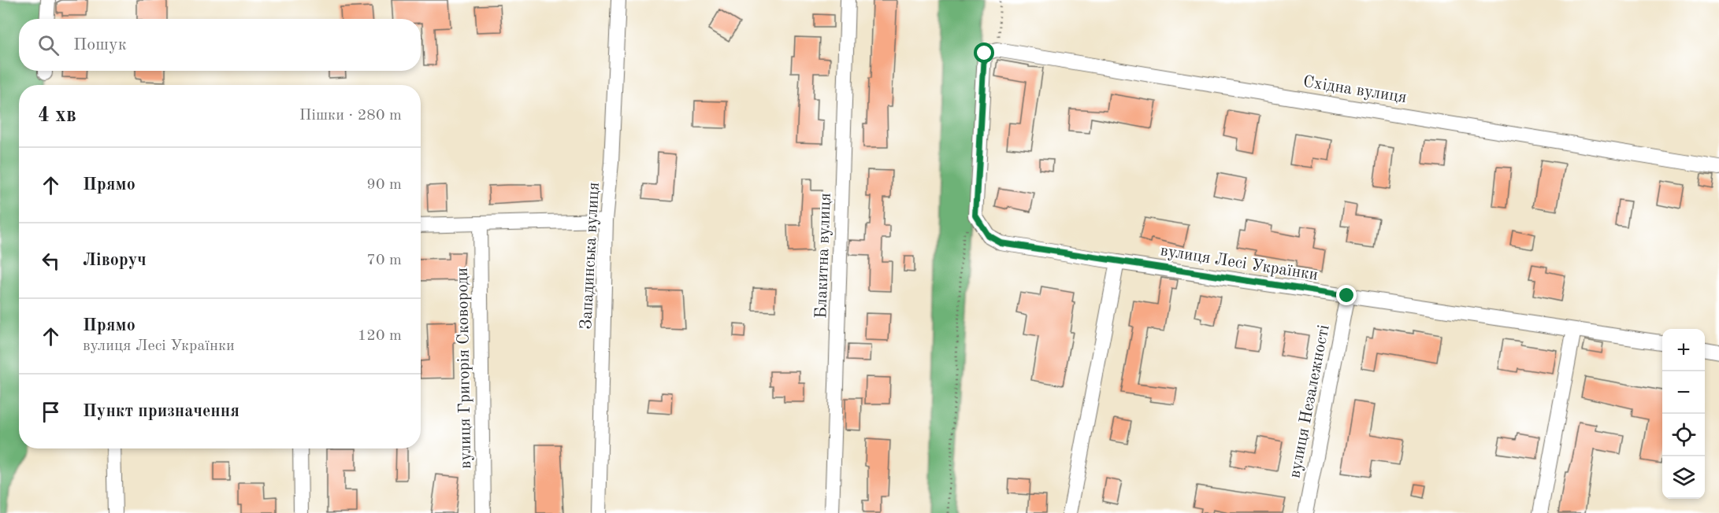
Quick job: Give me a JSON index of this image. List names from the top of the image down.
{
  "streets": {
    "street": [
      "Східна вулиця",
      "Западинська вулиця",
      "Блакитна вулиця",
      "вулиця Лесі Українки",
      "вулиця Григорія Сковороди",
      "вулиця Незалежності"
    ]
  },
  "crossings": [
    ["вулиця Лесі Українки", "вулиця Незалежності"]
  ],
  "page": {
    "search": "Пошук",
    "heading": ["4 хв", "Пішки · 280 m"],
    "list": [
      ["Прямо", "90 m"],
      ["Ліворуч", "70 m"],
      ["Прямо", "вулиця Лесі Українки", "120 m"],
      "Пункт призначення"
    ],
    "map_buttons": ["+", "−"]
  }
}
